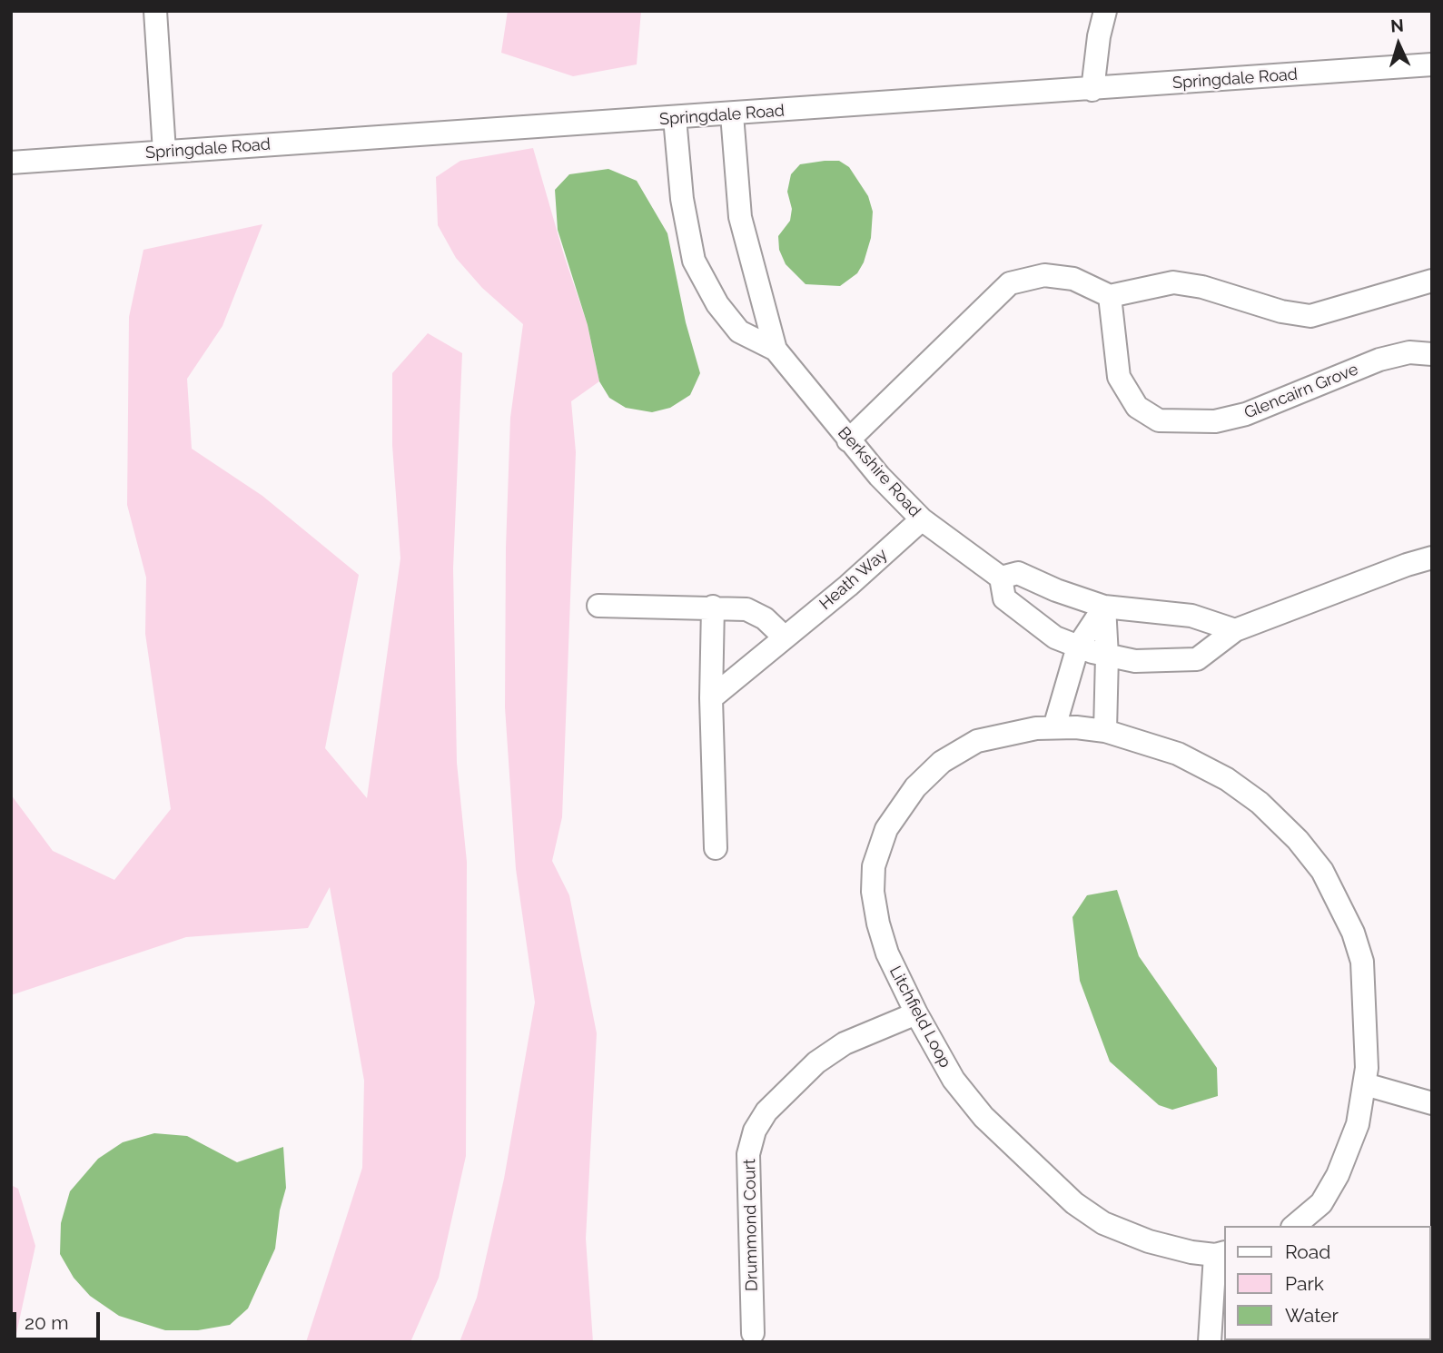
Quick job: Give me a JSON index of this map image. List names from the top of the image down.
{
  "streets": {
    "street": [
      "Springdale Road",
      "Glencairn Grove",
      "Berkshire Road",
      "Heath Way",
      "Litchfield Loop",
      "Drummond Court"
    ]
  },
  "crossings": [
    ["Springdale Road", "Berkshire Road"],
    ["Berkshire Road", "Heath Way"],
    ["Litchfield Loop", "Drummond Court"]
  ],
  "legend": ["Road", "Park", "Water"],
  "scale_bar": "20 m",
  "north": "top"
}
